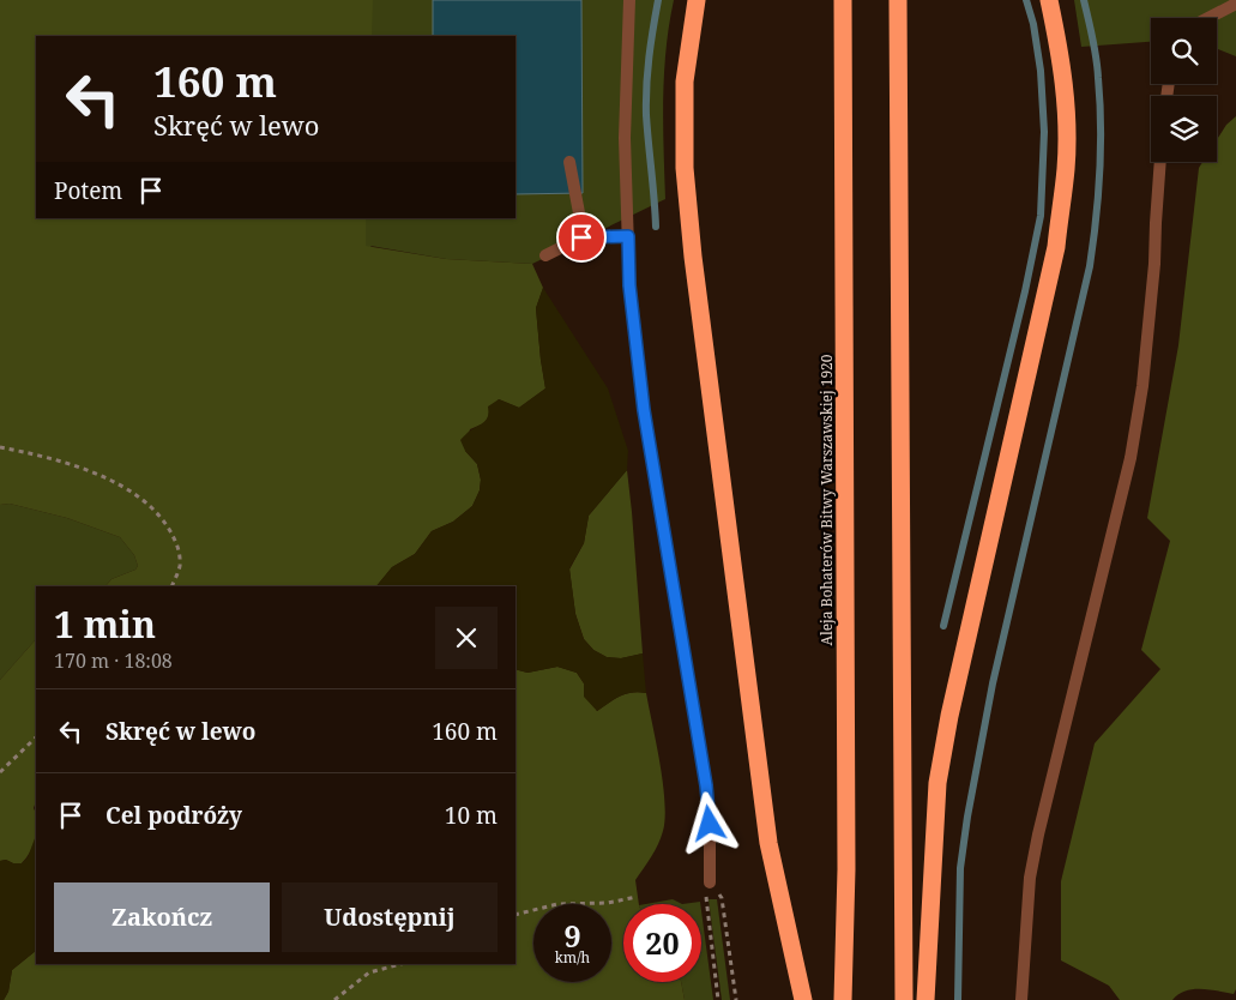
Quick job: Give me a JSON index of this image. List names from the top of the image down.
{
  "streets": {
    "highway": ["Aleja Bohaterów Bitwy Warszawskiej 1920"]
  },
  "page": {
    "turn": ["160 m", "Skręć w lewo"],
    "then": "Potem",
    "heading": ["1 min", "170 m · 18:08"],
    "list": [
      {
        "name": "Skręć w lewo",
        "value": "160 m"
      },
      {
        "name": "Cel podróży",
        "value": "10 m"
      }
    ],
    "buttons": ["Zakończ", "Udostępnij"],
    "speed": "9 km/h",
    "limit": "20"
  }
}
